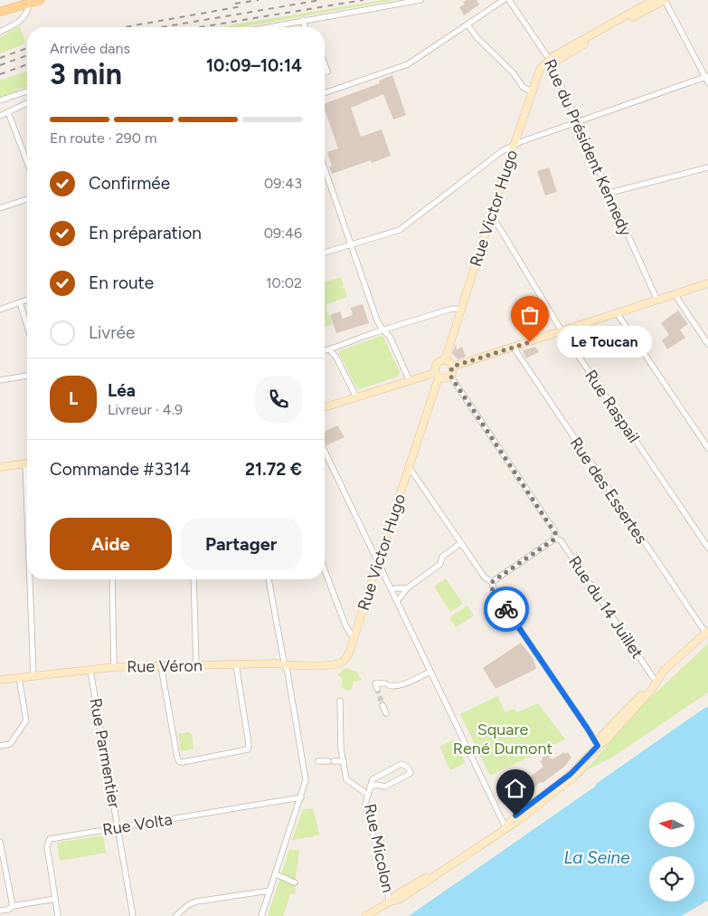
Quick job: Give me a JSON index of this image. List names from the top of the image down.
{
  "streets": {
    "street": [
      "Rue du Président Kennedy",
      "Rue Victor Hugo",
      "Rue Raspail",
      "Rue des Essertes",
      "Rue du 14 Juillet",
      "Rue Véron",
      "Rue Parmentier",
      "Rue Volta",
      "Rue Micolon"
    ]
  },
  "crossings": [
    ["Rue du Président Kennedy", "Rue Victor Hugo"],
    ["Rue Victor Hugo", "Rue Raspail"],
    ["Rue Victor Hugo", "Rue du 14 Juillet"],
    ["Rue Victor Hugo", "Rue Véron"],
    ["Rue Véron", "Rue Parmentier"],
    ["Rue Parmentier", "Rue Volta"]
  ],
  "water": ["La Seine"],
  "parks": ["Square René Dumont"],
  "places": ["Le Toucan"],
  "north": "left",
  "page": {
    "heading": ["3 min", "Arrivée dans", "10:09–10:14"],
    "panel": [
      "Léa",
      "Livreur · 4.9",
      "Commande #3314",
      "21.72 €"
    ],
    "bar": "En route · 290 m",
    "list": [
      ["Confirmée", "09:43"],
      ["En préparation", "09:46"],
      ["En route", "10:02"],
      "Livrée"
    ],
    "bubble": "Le Toucan",
    "round": "L",
    "buttons": ["Aide", "Partager"]
  }
}
